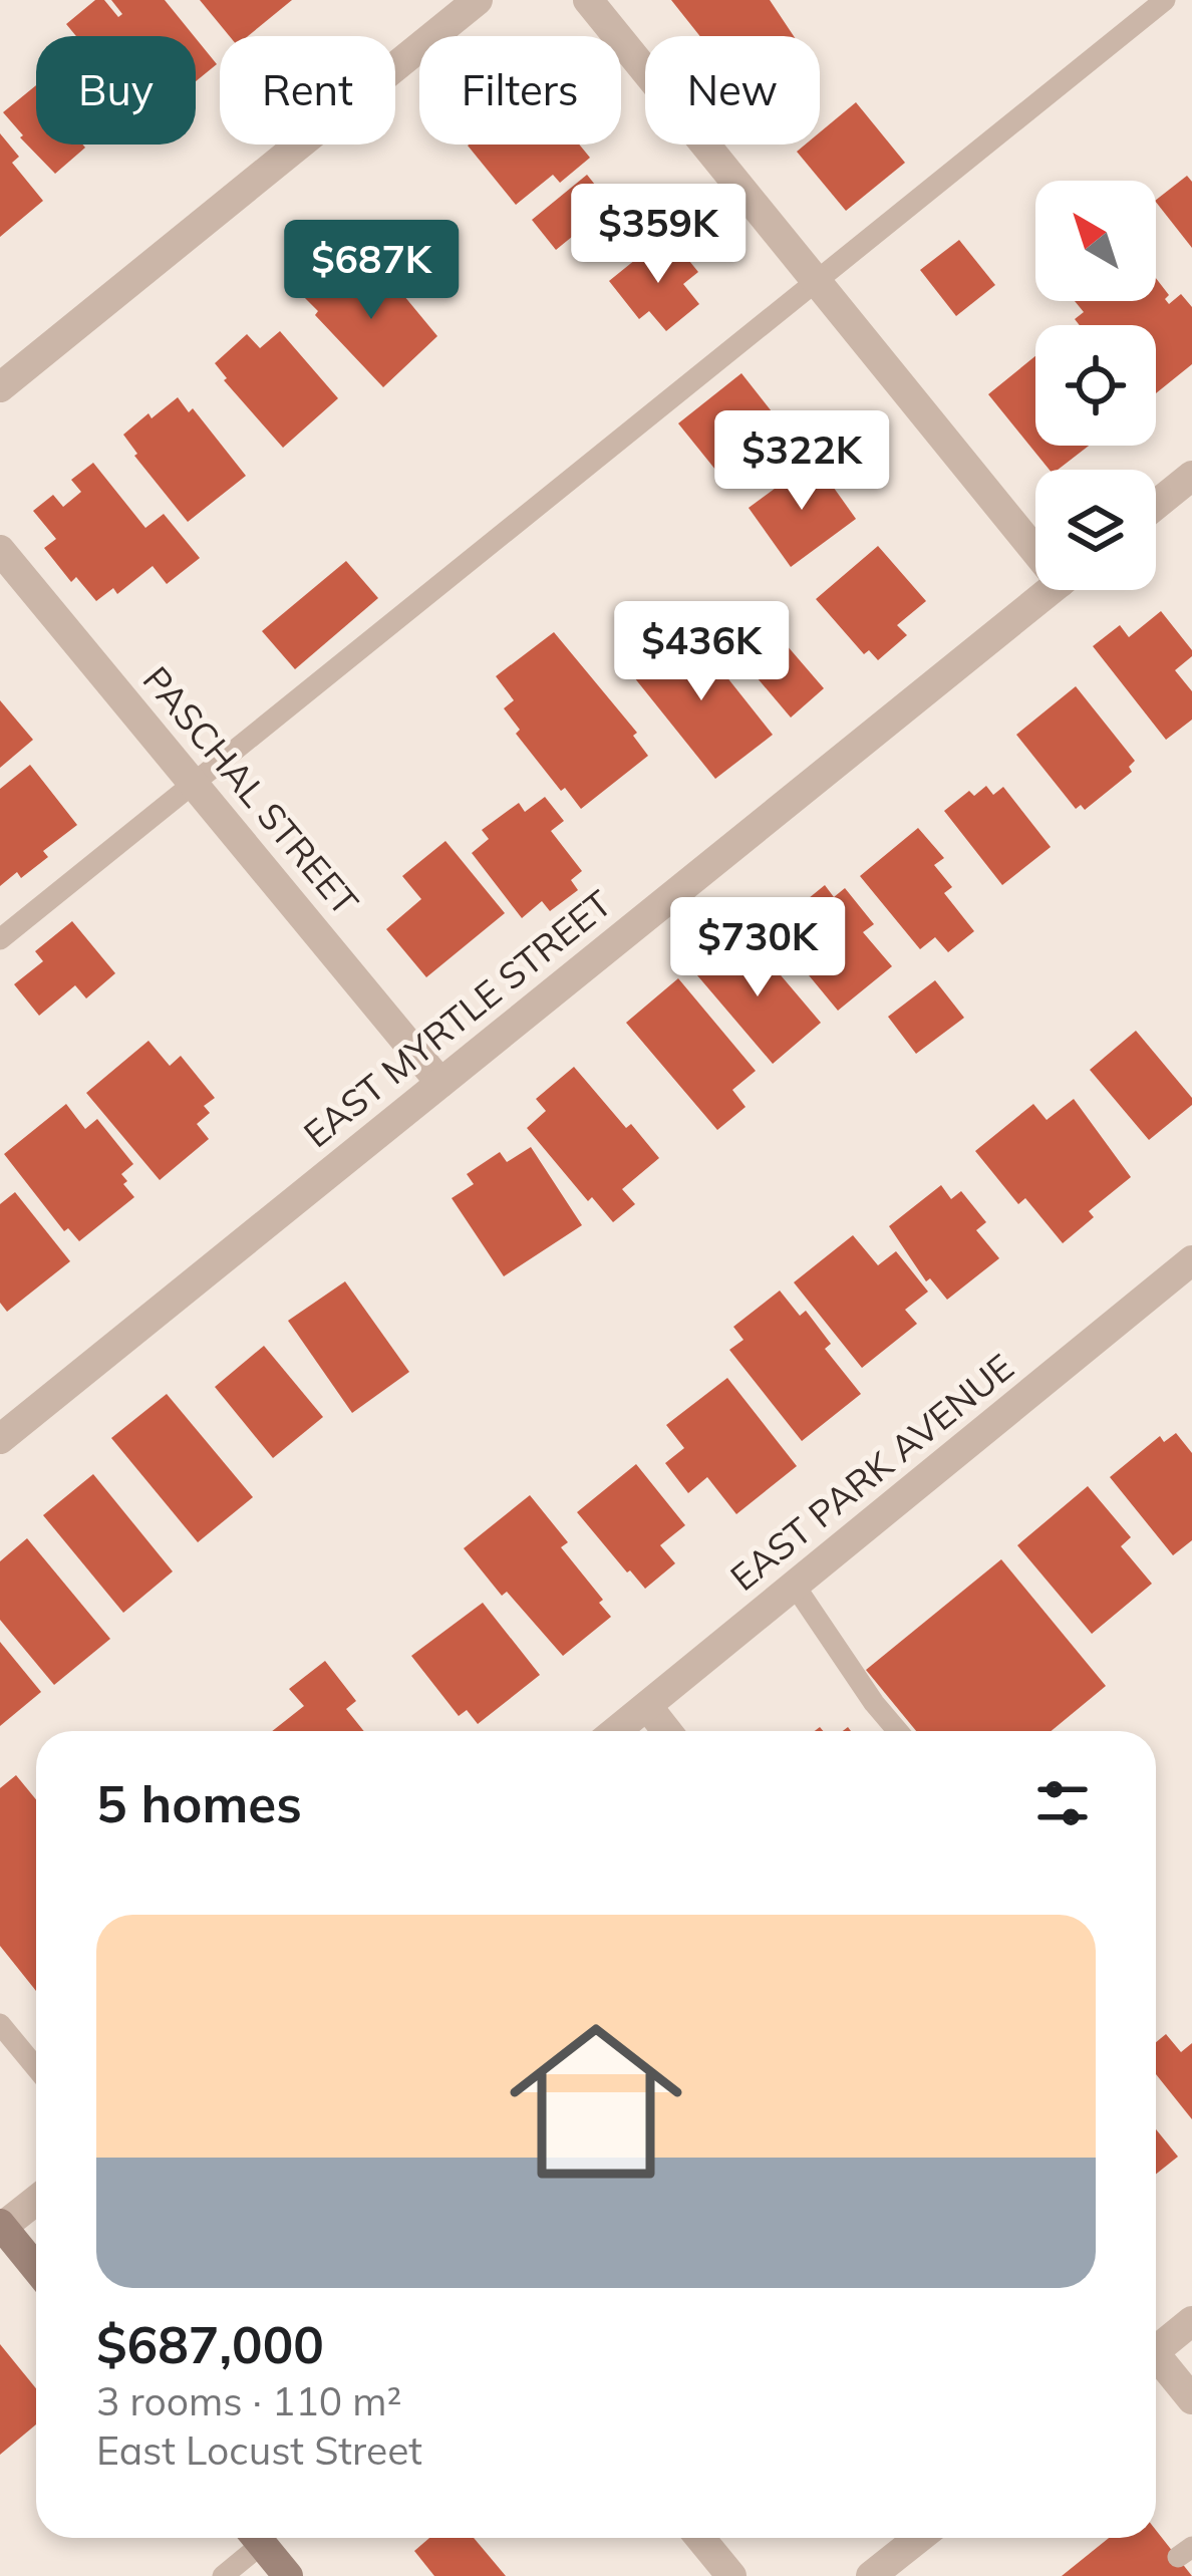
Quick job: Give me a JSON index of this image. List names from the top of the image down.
{
  "streets": {
    "street": ["PASCHAL STREET", "EAST MYRTLE STREET", "EAST PARK AVENUE"]
  },
  "crossings": [
    ["PASCHAL STREET", "EAST MYRTLE STREET"]
  ],
  "north": "top left",
  "page": {
    "chip": [
      "Buy",
      "Rent",
      "Filters",
      "New"
    ],
    "price": [
      "$359K",
      "$687K",
      "$322K",
      "$436K",
      "$730K"
    ],
    "heading": "5 homes",
    "list": [
      {
        "name": "$687,000",
        "note": "3 rooms · 110 m² · East Locust Street"
      }
    ]
  }
}
